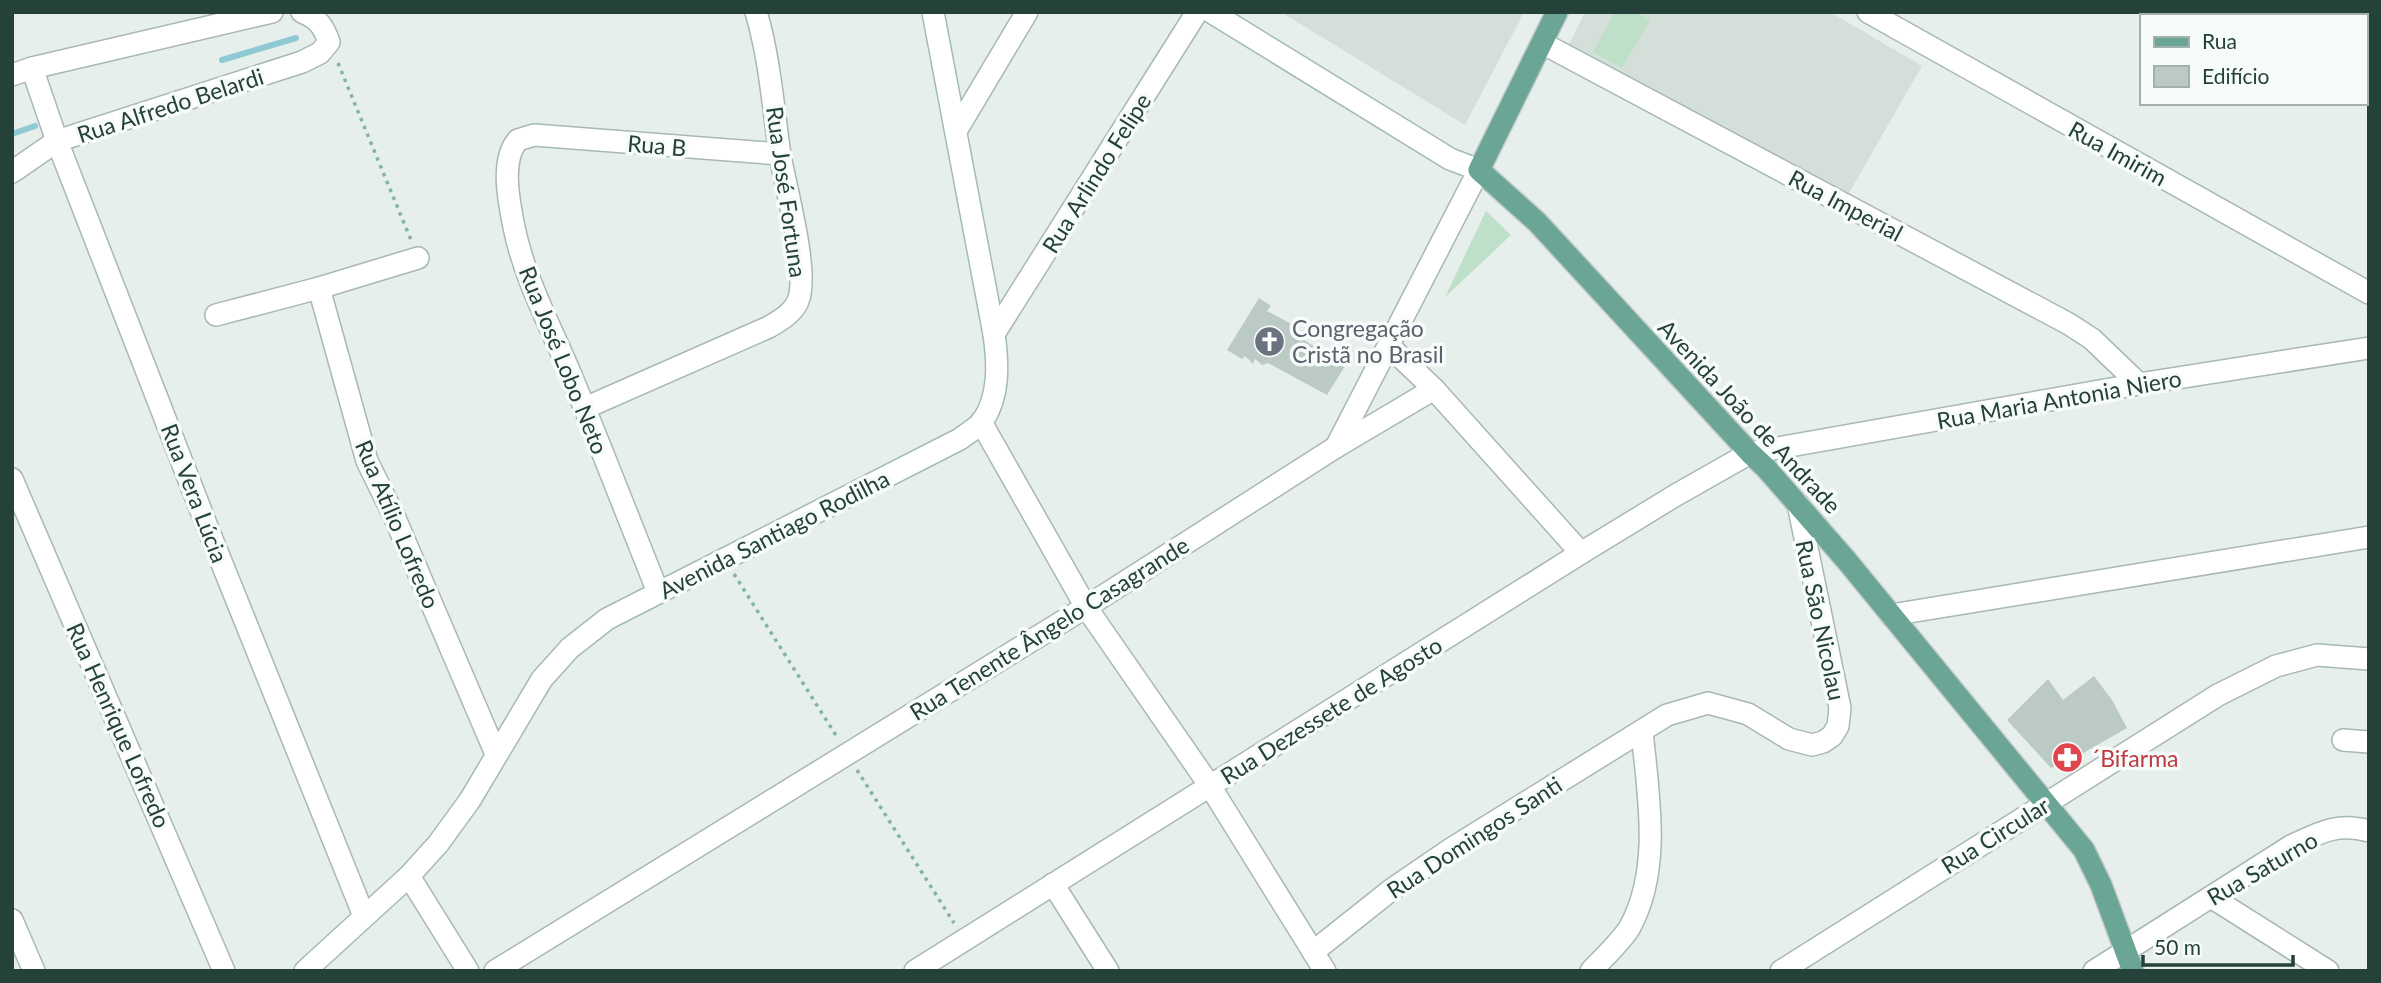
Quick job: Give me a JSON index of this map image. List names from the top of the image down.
{
  "streets": {
    "main road": ["Avenida João de Andrade"],
    "street": [
      "Rua Alfredo Belardi",
      "Rua B",
      "Rua Imirim",
      "Rua Arlindo Felipe",
      "Rua José Fortuna",
      "Rua Imperial",
      "Rua José Lobo Neto",
      "Rua Maria Antonia Niero",
      "Rua Vera Lúcia",
      "Rua Atílio Lofredo",
      "Avenida Santiago Rodilha",
      "Rua São Nicolau",
      "Rua Tenente Ângelo Casagrande",
      "Rua Dezessete de Agosto",
      "Rua Henrique Lofredo",
      "Rua Circular",
      "Rua Domingos Santi",
      "Rua Saturno"
    ]
  },
  "crossings": [
    ["Rua Alfredo Belardi", "Rua Vera Lúcia"],
    ["Rua B", "Rua José Fortuna"],
    ["Rua B", "Rua José Lobo Neto"],
    ["Rua José Fortuna", "Rua José Lobo Neto"],
    ["Rua Imperial", "Rua Maria Antonia Niero"],
    ["Rua José Lobo Neto", "Avenida Santiago Rodilha"],
    ["Rua Maria Antonia Niero", "Avenida João de Andrade"],
    ["Rua Maria Antonia Niero", "Rua Dezessete de Agosto"],
    ["Avenida João de Andrade", "Rua São Nicolau"],
    ["Avenida João de Andrade", "Rua Dezessete de Agosto"],
    ["Avenida João de Andrade", "Rua Circular"],
    ["Avenida João de Andrade", "Rua Saturno"],
    ["Rua Vera Lúcia", "Avenida Santiago Rodilha"],
    ["Rua Atílio Lofredo", "Avenida Santiago Rodilha"],
    ["Rua São Nicolau", "Rua Domingos Santi"]
  ],
  "places": {
    "church": ["Congregação Cristã no Brasil"],
    "pharmacy": ["´Bifarma"]
  },
  "legend": ["Rua", "Edifício"],
  "scale_bar": "50 m"
}
